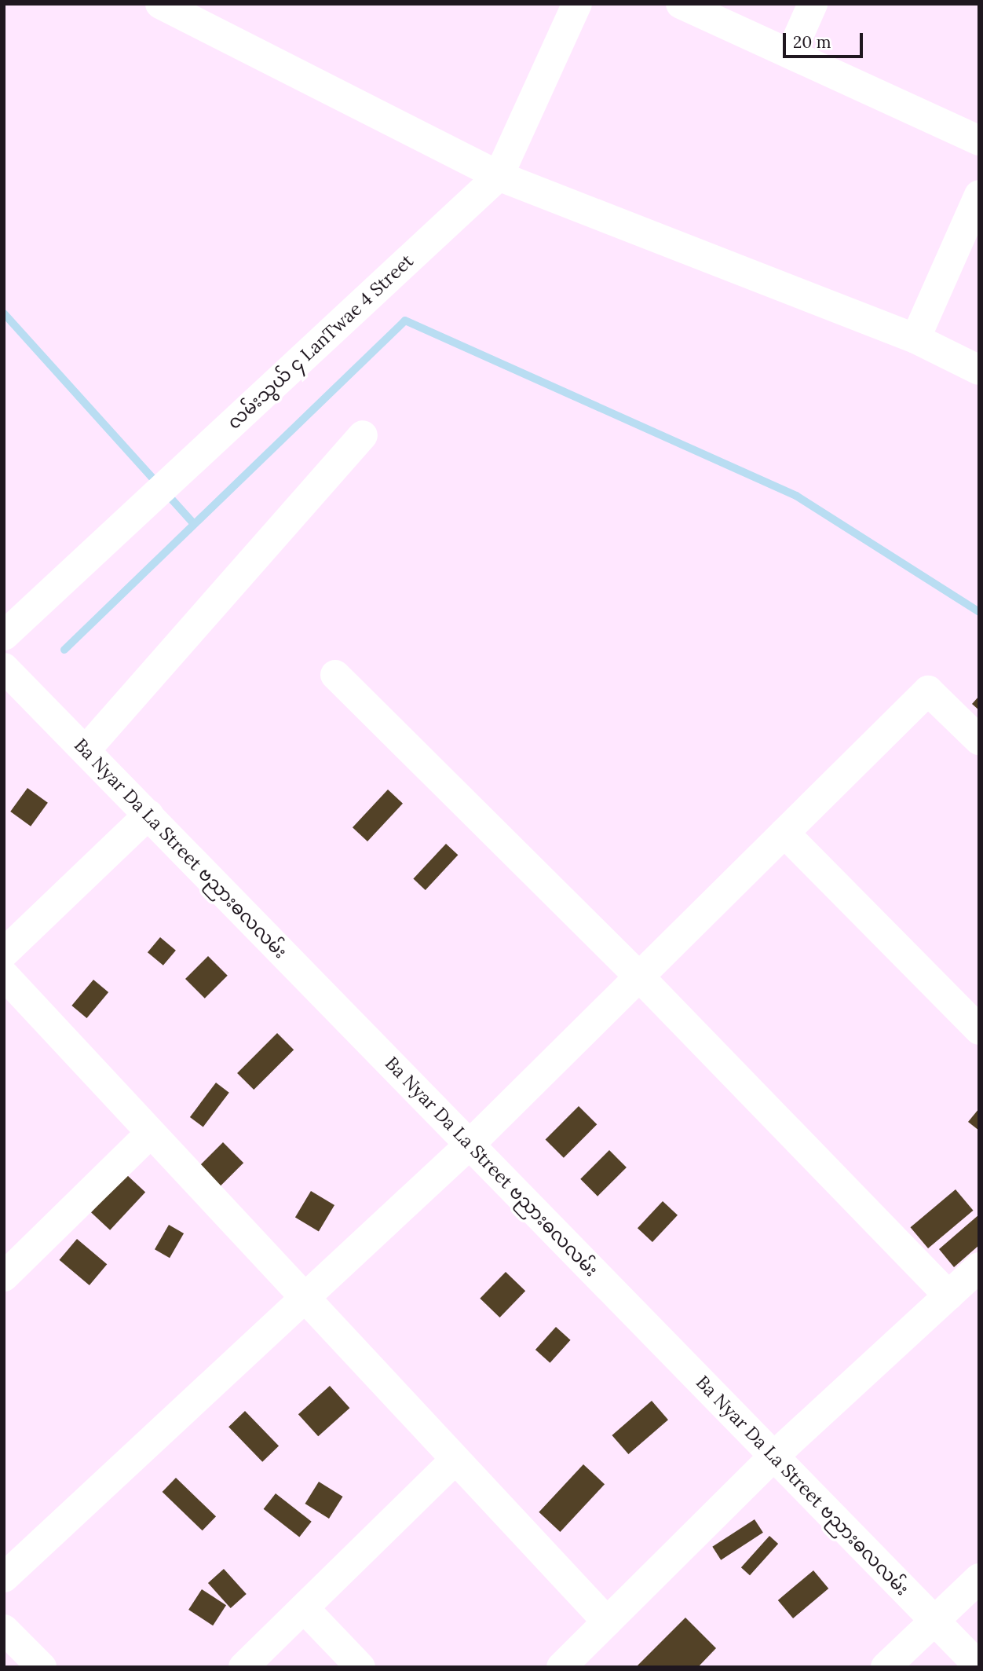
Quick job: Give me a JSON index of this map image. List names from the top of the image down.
{
  "streets": {
    "street": ["လမ်းသွယ် ၄ LanTwae 4 Street", "Ba Nyar Da La Street ဗညားဓလလမ်း"]
  },
  "scale_bar": "20 m"
}
